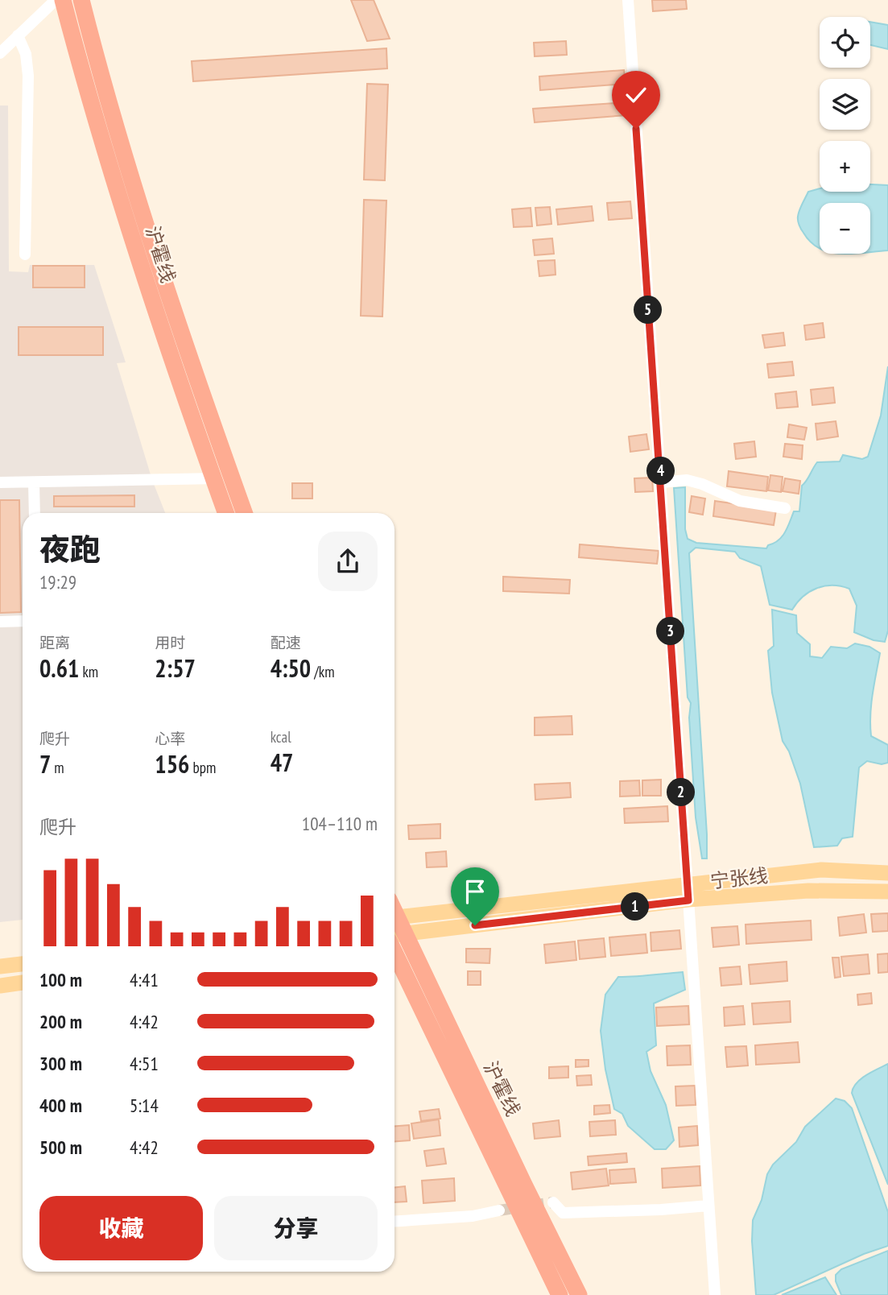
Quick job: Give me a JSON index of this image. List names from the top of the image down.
{
  "streets": {
    "highway": ["沪霍线"],
    "main road": ["宁张线"]
  },
  "page": {
    "map_buttons": ["+", "−"],
    "pins": [
      "5",
      "4",
      "3",
      "2",
      "1"
    ],
    "heading": ["夜跑", "19:29"],
    "stats": [
      ["距离", "0.61 km"],
      ["用时", "2:57"],
      ["配速", "4:50 /km"],
      ["爬升", "7 m"],
      ["心率", "156 bpm"],
      ["kcal", "47"]
    ],
    "chart": ["爬升", "104–110 m"],
    "list": [
      {
        "name": "100 m",
        "note": "4:41"
      },
      {
        "name": "200 m",
        "note": "4:42"
      },
      {
        "name": "300 m",
        "note": "4:51"
      },
      {
        "name": "400 m",
        "note": "5:14"
      },
      {
        "name": "500 m",
        "note": "4:42"
      }
    ],
    "buttons": ["收藏", "分享"]
  }
}
